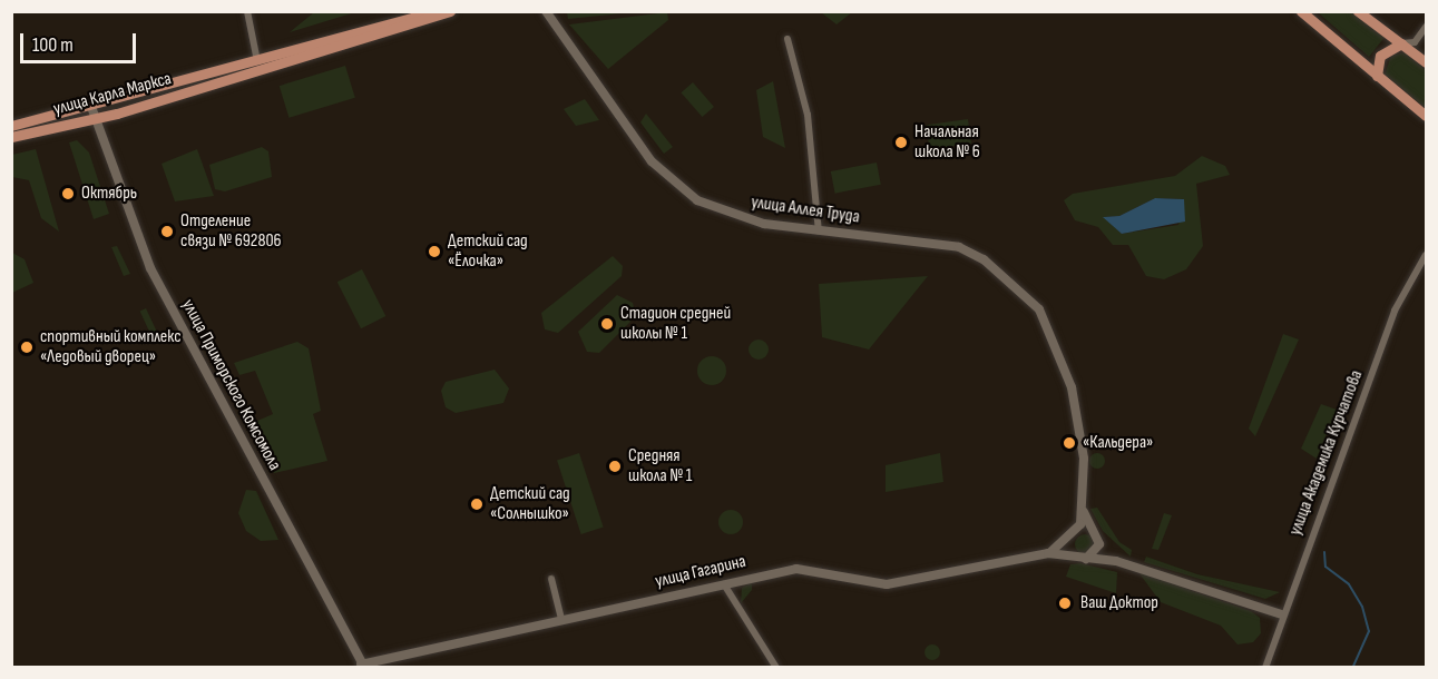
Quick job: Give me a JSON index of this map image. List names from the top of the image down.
{
  "streets": {
    "main road": ["улица Карла Маркса"],
    "street": [
      "улица Аллея Труда",
      "улица Приморского Комсомола",
      "улица Академика Курчатова",
      "улица Гагарина"
    ]
  },
  "crossings": [
    ["улица Карла Маркса", "улица Приморского Комсомола"],
    ["улица Приморского Комсомола", "улица Гагарина"]
  ],
  "places": [
    "Начальная школа № 6",
    "Октябрь",
    "Отделение связи № 692806",
    "Детский сад «Ёлочка»",
    "Стадион средней школы № 1",
    "спортивный комплекс «Ледовый дворец»",
    "«Кальдера»",
    "Средняя школа № 1",
    "Детский сад «Солнышко»",
    "Ваш Доктор"
  ],
  "scale_bar": "100 m"
}
